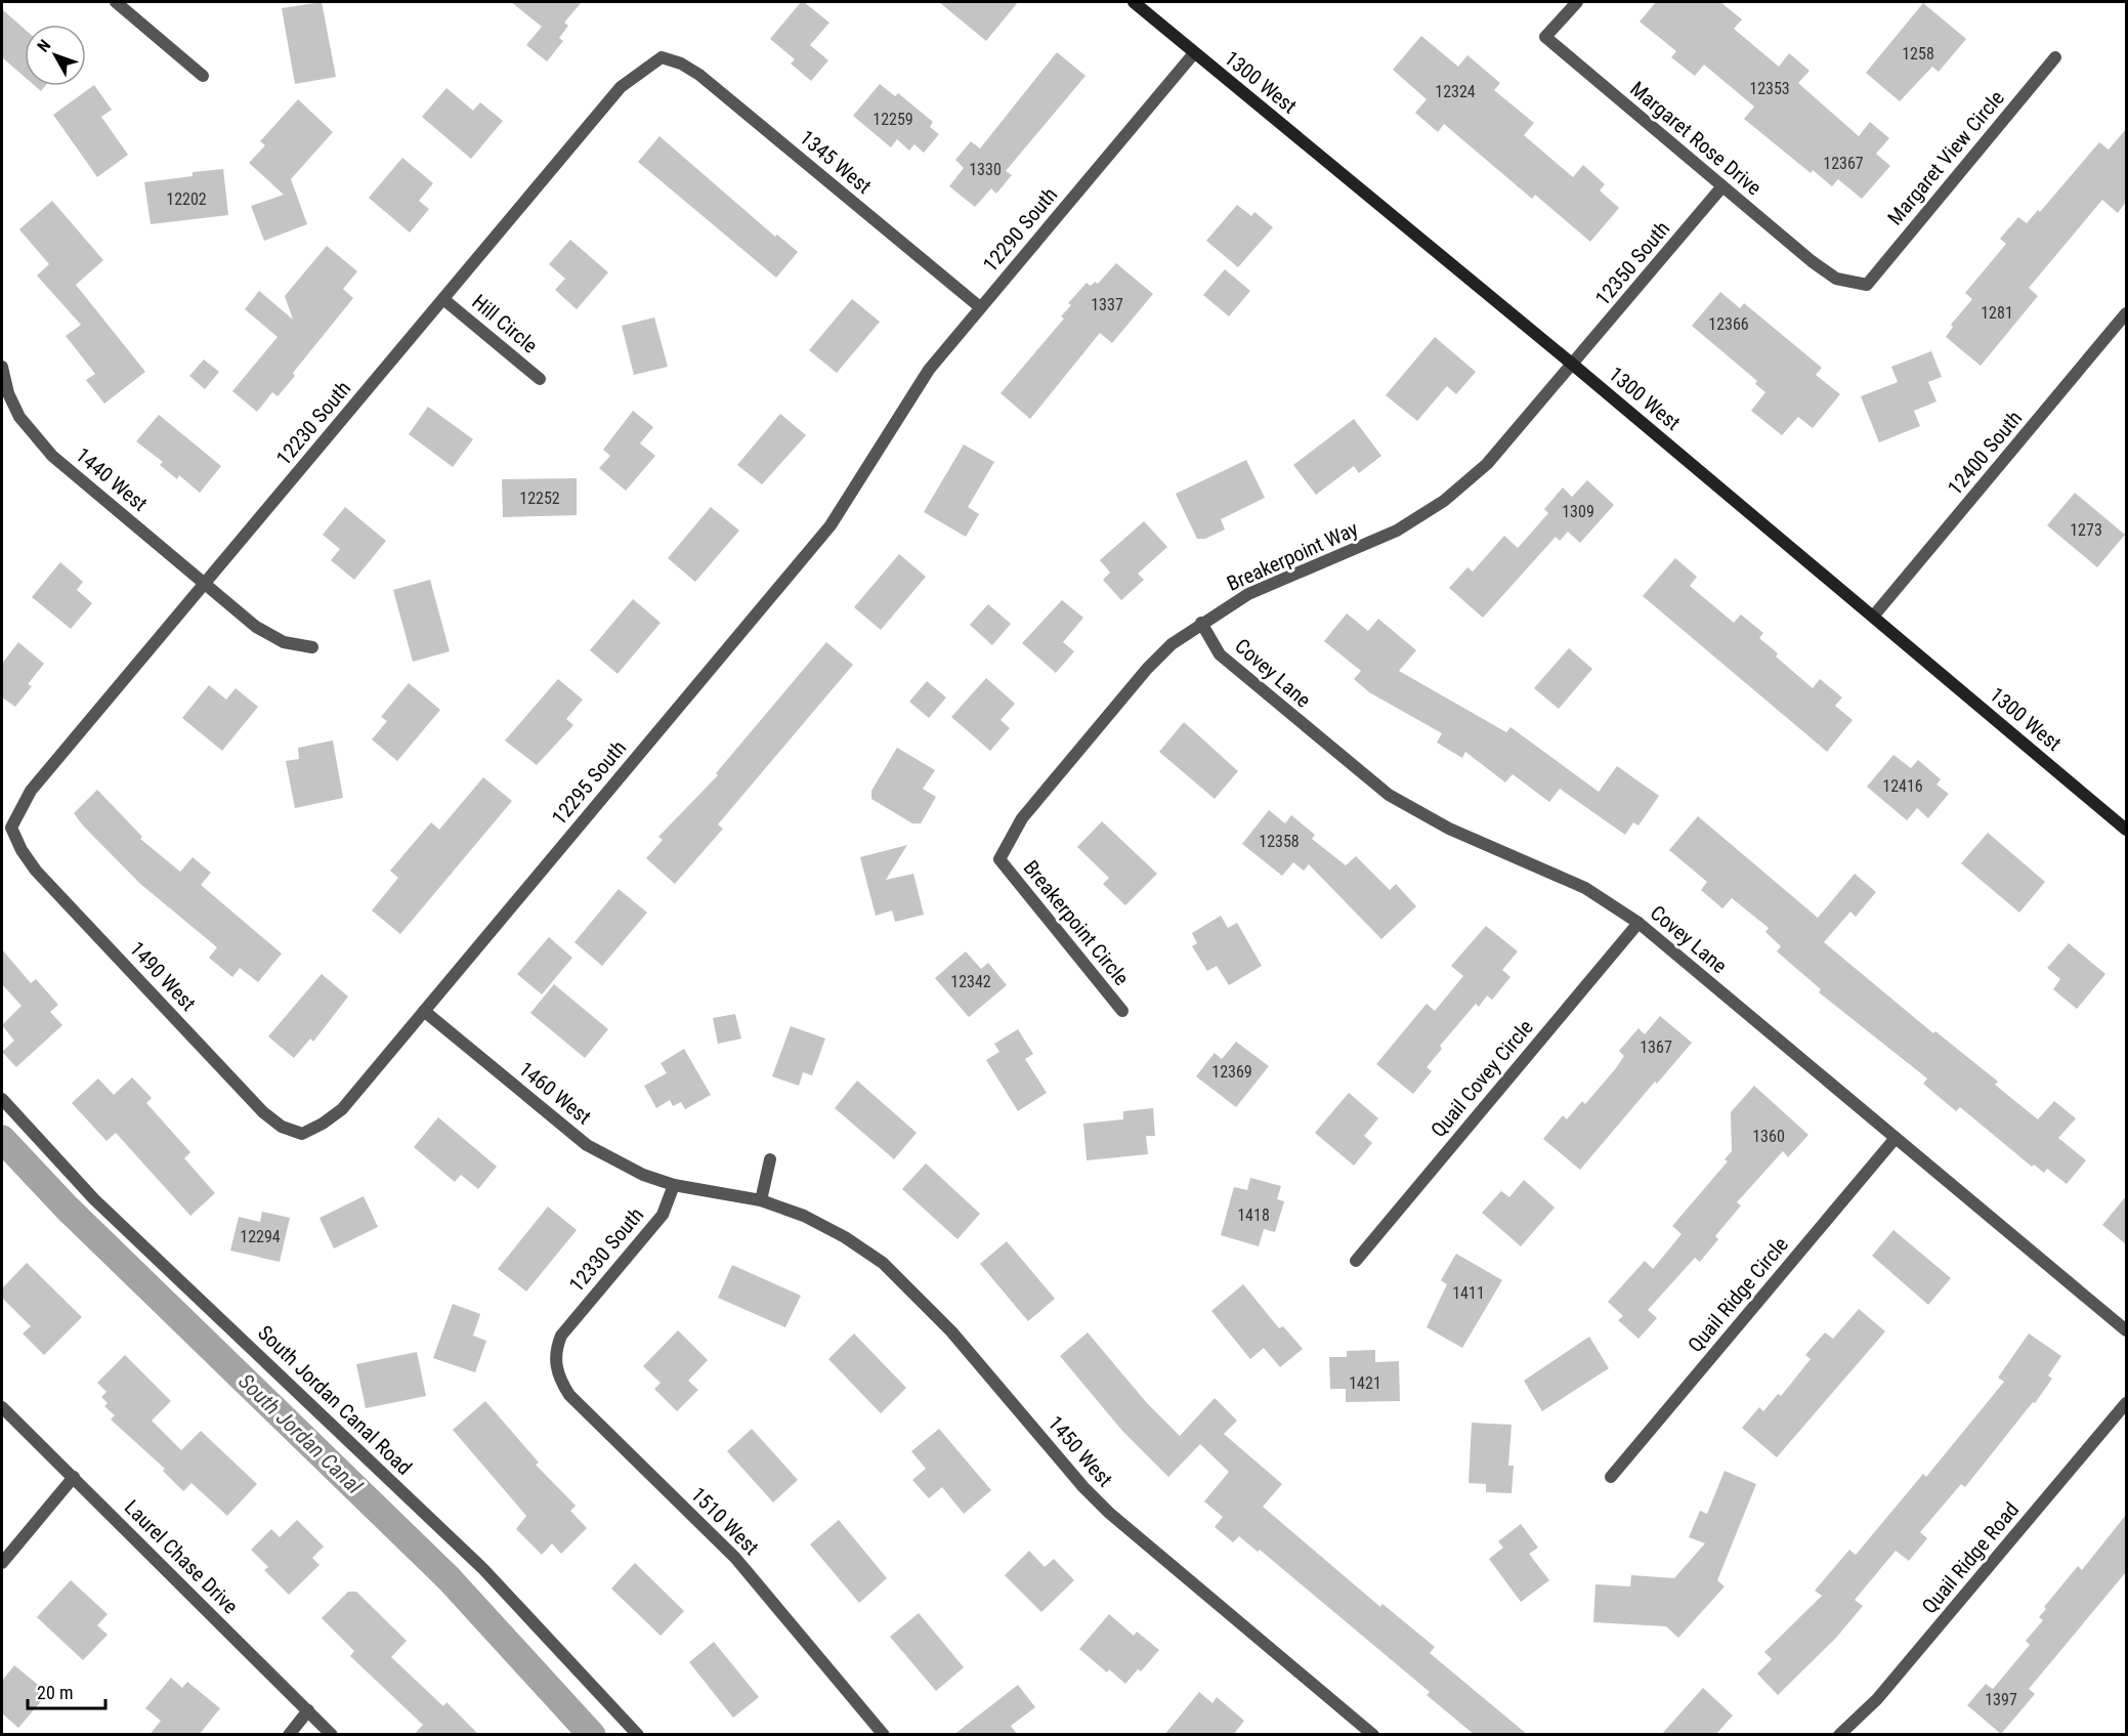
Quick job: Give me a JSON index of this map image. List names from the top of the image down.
{
  "streets": {
    "street": [
      "1300 West",
      "Margaret Rose Drive",
      "Margaret View Circle",
      "1345 West",
      "12290 South",
      "12350 South",
      "Hill Circle",
      "12230 South",
      "12400 South",
      "1440 West",
      "Breakerpoint Way",
      "Covey Lane",
      "12295 South",
      "Breakerpoint Circle",
      "1490 West",
      "Quail Covey Circle",
      "1460 West",
      "12330 South",
      "Quail Ridge Circle",
      "South Jordan Canal Road",
      "1450 West",
      "1510 West",
      "Laurel Chase Drive",
      "Quail Ridge Road"
    ]
  },
  "crossings": [
    ["1300 West", "12290 South"],
    ["1300 West", "12350 South"],
    ["1300 West", "12400 South"],
    ["1300 West", "Breakerpoint Way"],
    ["Margaret Rose Drive", "Margaret View Circle"],
    ["Margaret Rose Drive", "12350 South"],
    ["1345 West", "12290 South"],
    ["1345 West", "12230 South"],
    ["12290 South", "12295 South"],
    ["12350 South", "Breakerpoint Way"],
    ["Hill Circle", "12230 South"],
    ["12230 South", "1440 West"],
    ["12230 South", "1490 West"],
    ["Breakerpoint Way", "Covey Lane"],
    ["Breakerpoint Way", "Breakerpoint Circle"],
    ["Covey Lane", "Quail Covey Circle"],
    ["Covey Lane", "Quail Ridge Circle"],
    ["12295 South", "1490 West"],
    ["12295 South", "1460 West"],
    ["1460 West", "12330 South"],
    ["1460 West", "1450 West"],
    ["12330 South", "1450 West"],
    ["12330 South", "1510 West"]
  ],
  "water": ["South Jordan Canal"],
  "house_numbers": [
    "1258",
    "12353",
    "12324",
    "12259",
    "12367",
    "1330",
    "12202",
    "1337",
    "1281",
    "12366",
    "12252",
    "1309",
    "1273",
    "12416",
    "12358",
    "12342",
    "1367",
    "12369",
    "1360",
    "1418",
    "12294",
    "1411",
    "1421",
    "1397"
  ],
  "scale_bar": "20 m",
  "north": "top left"
}
